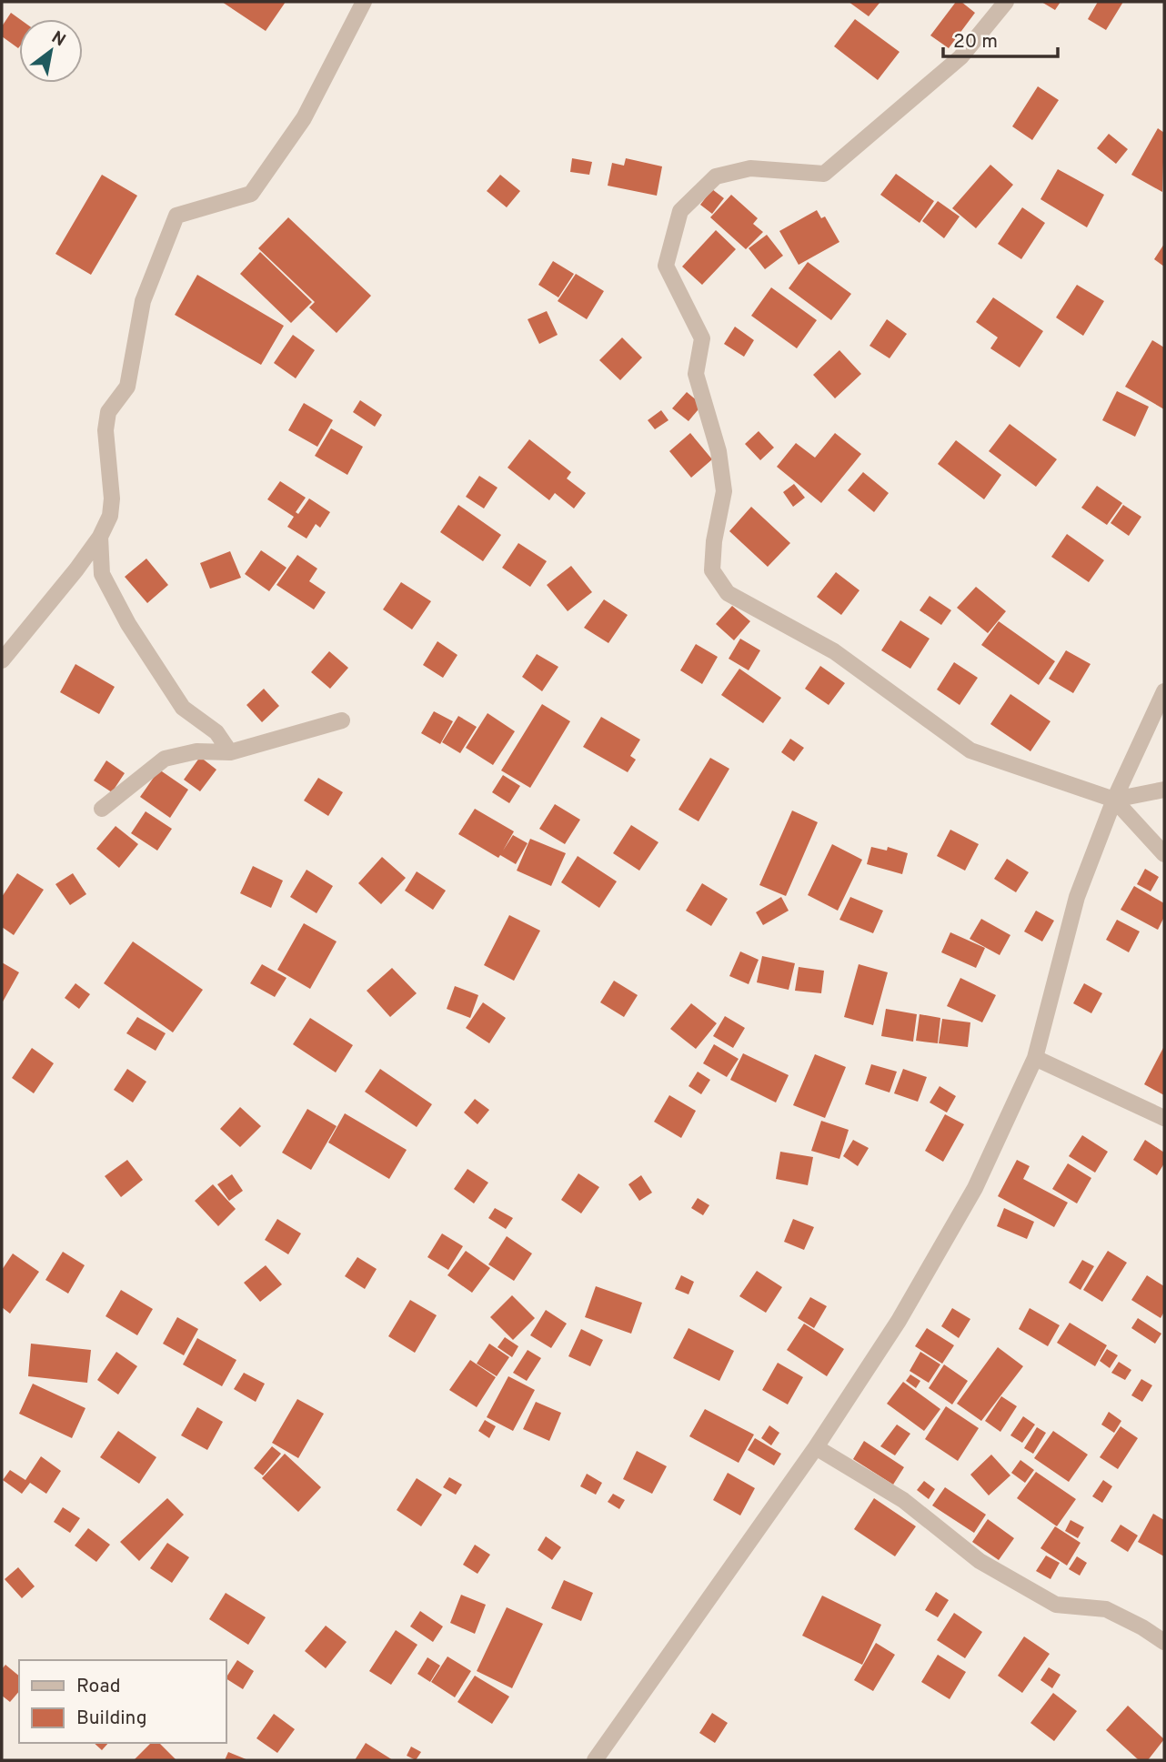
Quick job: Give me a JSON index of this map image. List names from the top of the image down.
{
  "legend": ["Road", "Building"],
  "scale_bar": "20 m",
  "north": "top right"
}
